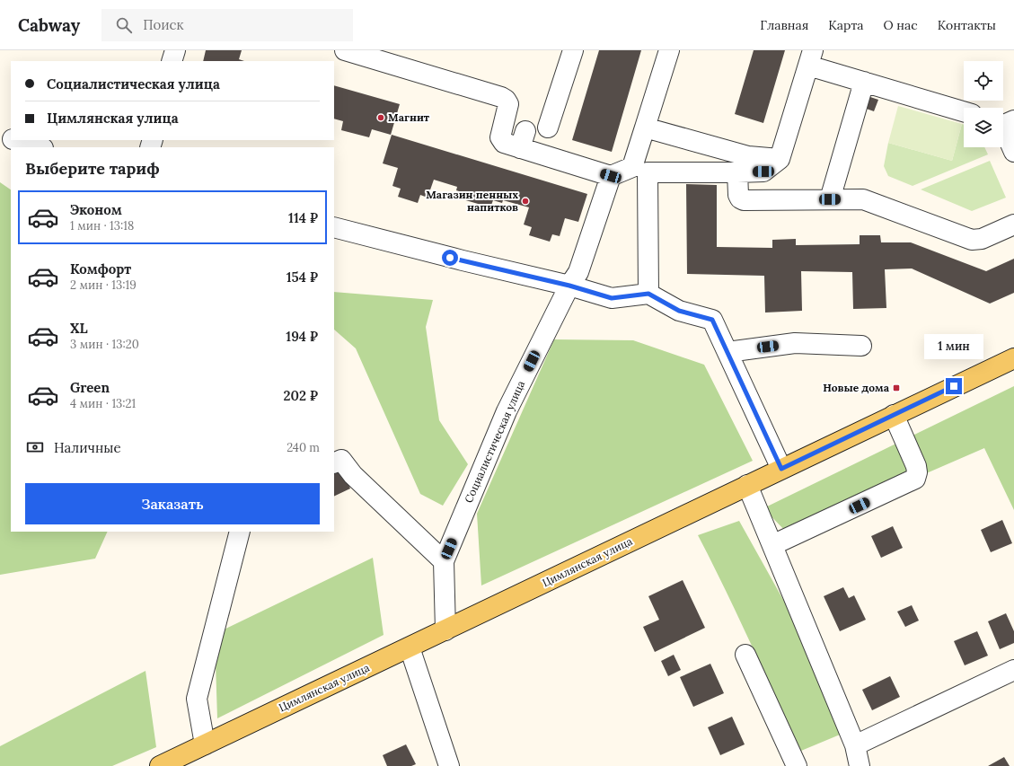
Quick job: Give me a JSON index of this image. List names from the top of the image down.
{
  "streets": {
    "main road": ["Цимлянская улица"],
    "street": ["Социалистическая улица"]
  },
  "crossings": [
    ["Социалистическая улица", "Цимлянская улица"]
  ],
  "places": {
    "other": ["Магнит", "Магазин пенных напитков"],
    "transit": ["Новые дома"]
  },
  "page": {
    "header": "Cabway",
    "search": "Поиск",
    "nav": [
      "Главная",
      "Карта",
      "О нас",
      "Контакты"
    ],
    "banner": ["Социалистическая улица", "Цимлянская улица"],
    "heading": "Выберите тариф",
    "list": [
      {
        "name": "Эконом",
        "note": "1 мин · 13:18",
        "value": "114 ₽"
      },
      {
        "name": "Комфорт",
        "note": "2 мин · 13:19",
        "value": "154 ₽"
      },
      {
        "name": "XL",
        "note": "3 мин · 13:20",
        "value": "194 ₽"
      },
      {
        "name": "Green",
        "note": "4 мин · 13:21",
        "value": "202 ₽"
      }
    ],
    "bubble": "1 мин",
    "pay": ["Наличные", "240 m"],
    "buttons": "Заказать"
  }
}
